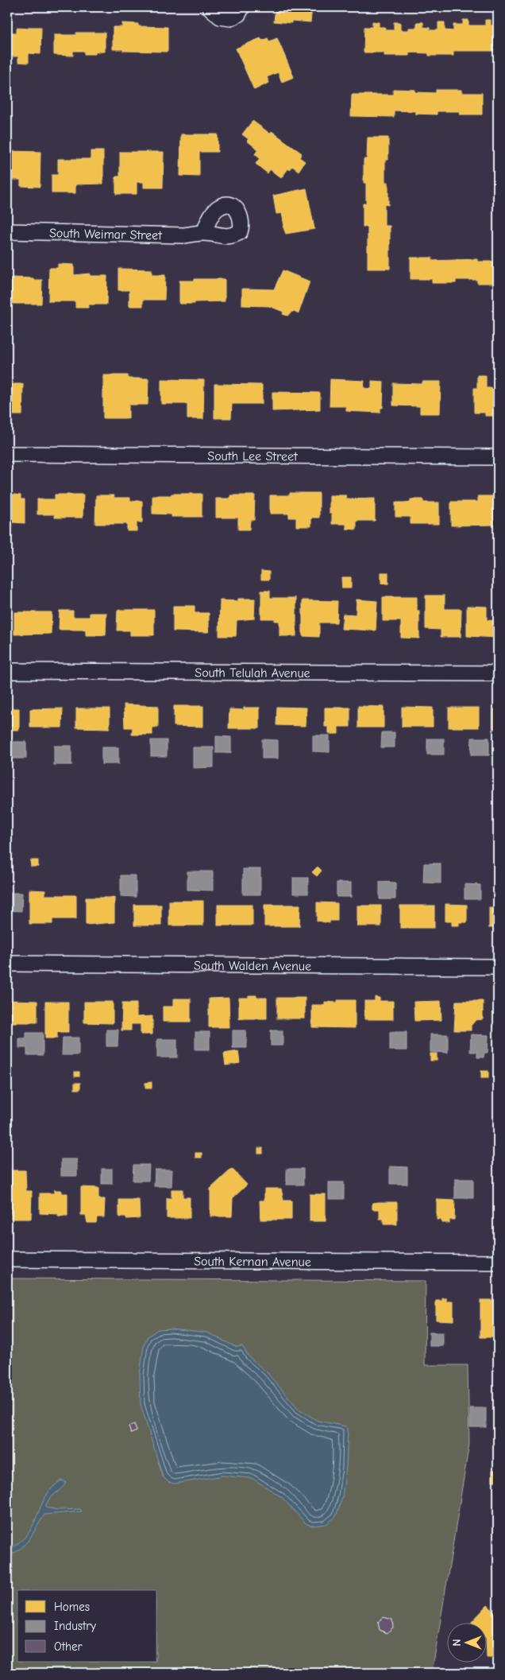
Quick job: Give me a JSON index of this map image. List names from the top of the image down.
{
  "streets": {
    "street": [
      "South Weimar Street",
      "South Lee Street",
      "South Telulah Avenue",
      "South Walden Avenue",
      "South Kernan Avenue"
    ]
  },
  "legend": ["Homes", "Industry", "Other"],
  "north": "left"
}
